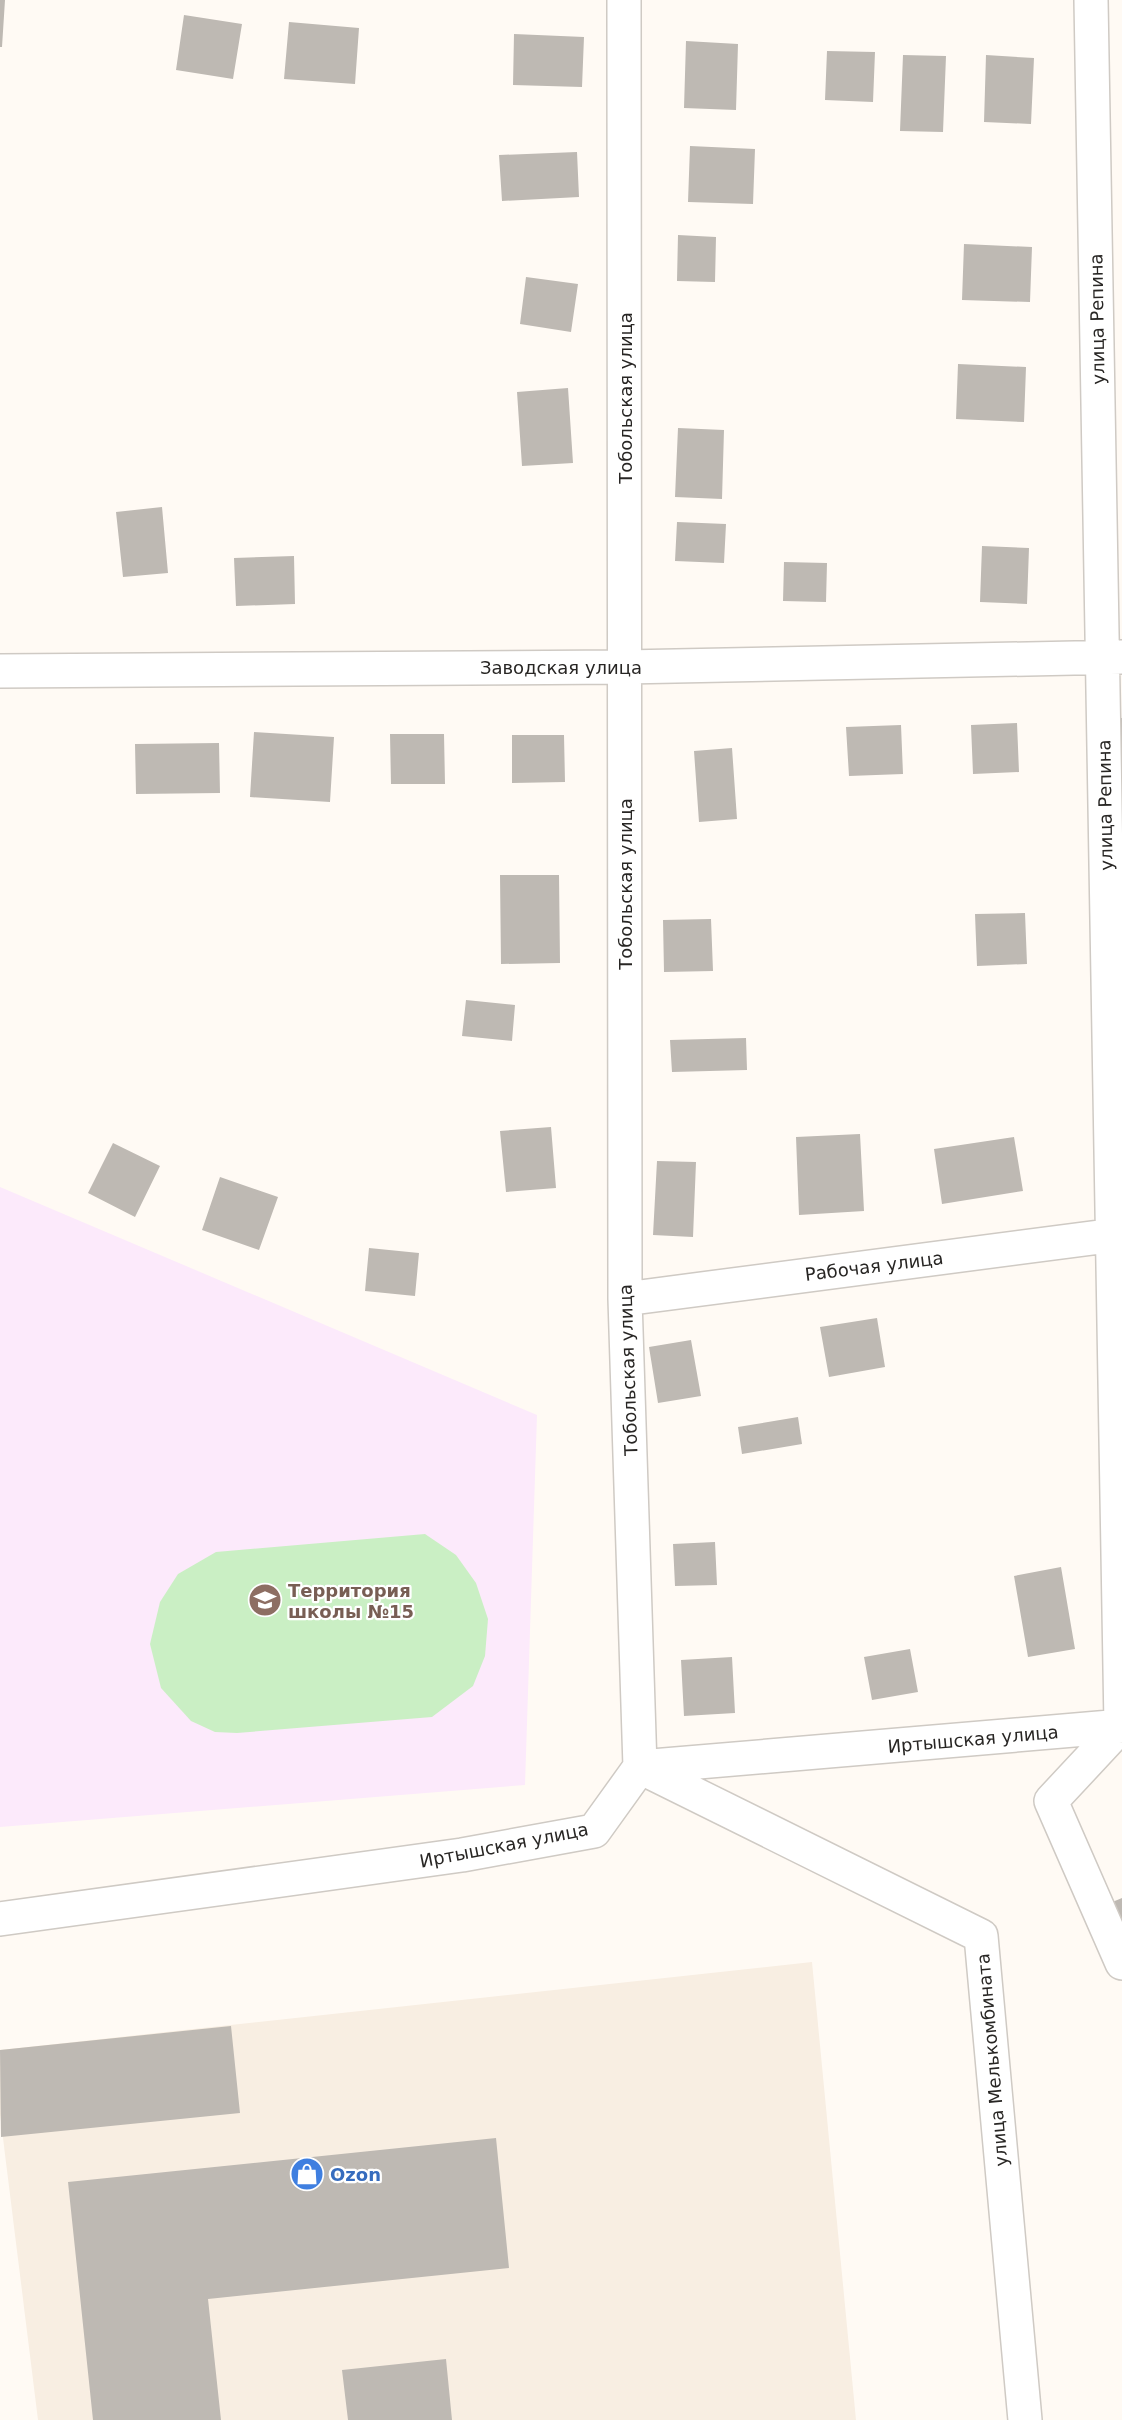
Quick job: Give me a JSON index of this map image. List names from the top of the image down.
{
  "streets": {
    "street": [
      "улица Репина",
      "Тобольская улица",
      "Заводская улица",
      "Рабочая улица",
      "Иртышская улица",
      "улица Мелькомбината"
    ]
  },
  "crossings": [
    ["улица Репина", "Заводская улица"],
    ["улица Репина", "Рабочая улица"],
    ["улица Репина", "Иртышская улица"],
    ["Тобольская улица", "Заводская улица"],
    ["Тобольская улица", "Рабочая улица"],
    ["Тобольская улица", "Иртышская улица"],
    ["Тобольская улица", "улица Мелькомбината"],
    ["Иртышская улица", "улица Мелькомбината"]
  ],
  "places": {
    "school or university": ["Территория школы №15"],
    "shop": ["Ozon"]
  }
}
